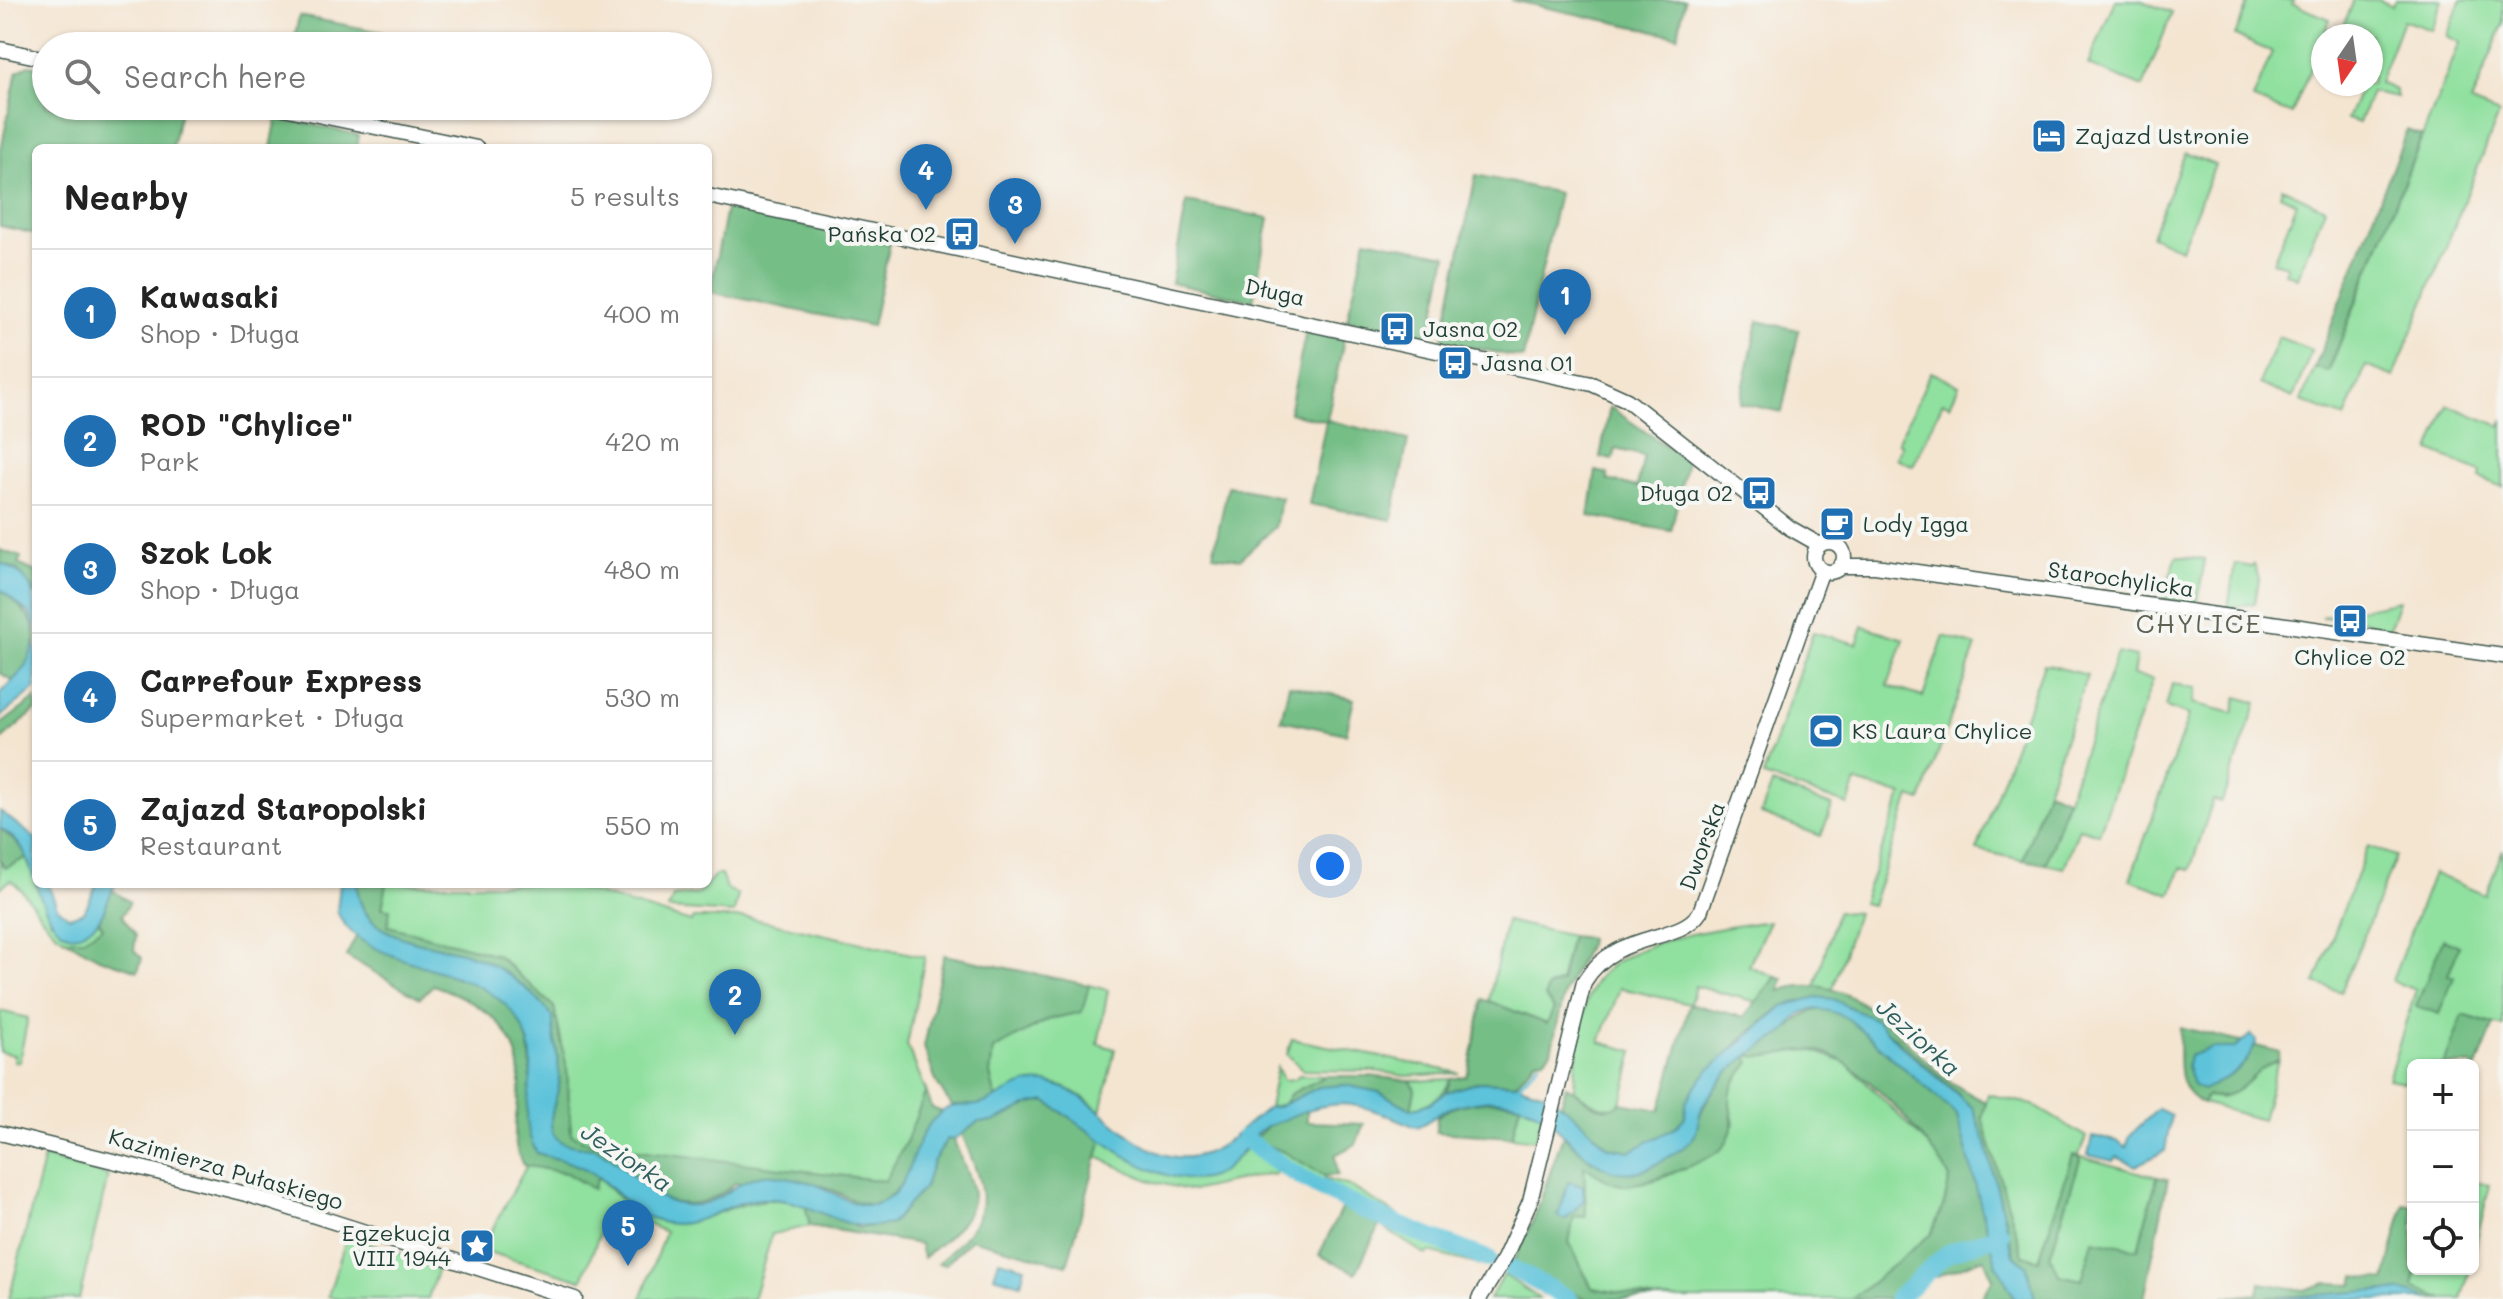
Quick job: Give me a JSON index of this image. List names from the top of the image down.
{
  "streets": {
    "street": [
      "Długa",
      "Starochylicka",
      "Dworska",
      "Kazimierza Pułaskiego"
    ]
  },
  "districts": ["CHYLICE"],
  "water": ["Jeziorka"],
  "places": {
    "hotel": ["Zajazd Ustronie"],
    "bus stop": [
      "Pańska 02",
      "Jasna 02",
      "Jasna 01",
      "Długa 02",
      "Chylice 02"
    ],
    "cafe": ["Lody Igga"],
    "sports": ["KS Laura Chylice"],
    "place": ["Egzekucja VIII 1944"]
  },
  "north": "bottom",
  "page": {
    "search": "Search here",
    "pins": [
      "4",
      "3",
      "1",
      "2",
      "5"
    ],
    "heading": ["Nearby", "5 results"],
    "list": [
      {
        "mark": "1",
        "name": "Kawasaki",
        "note": "Shop · Długa",
        "value": "400 m"
      },
      {
        "mark": "2",
        "name": "ROD \"Chylice\"",
        "note": "Park",
        "value": "420 m"
      },
      {
        "mark": "3",
        "name": "Szok Lok",
        "note": "Shop · Długa",
        "value": "480 m"
      },
      {
        "mark": "4",
        "name": "Carrefour Express",
        "note": "Supermarket · Długa",
        "value": "530 m"
      },
      {
        "mark": "5",
        "name": "Zajazd Staropolski",
        "note": "Restaurant",
        "value": "550 m"
      }
    ],
    "map_buttons": ["+", "−"]
  }
}
